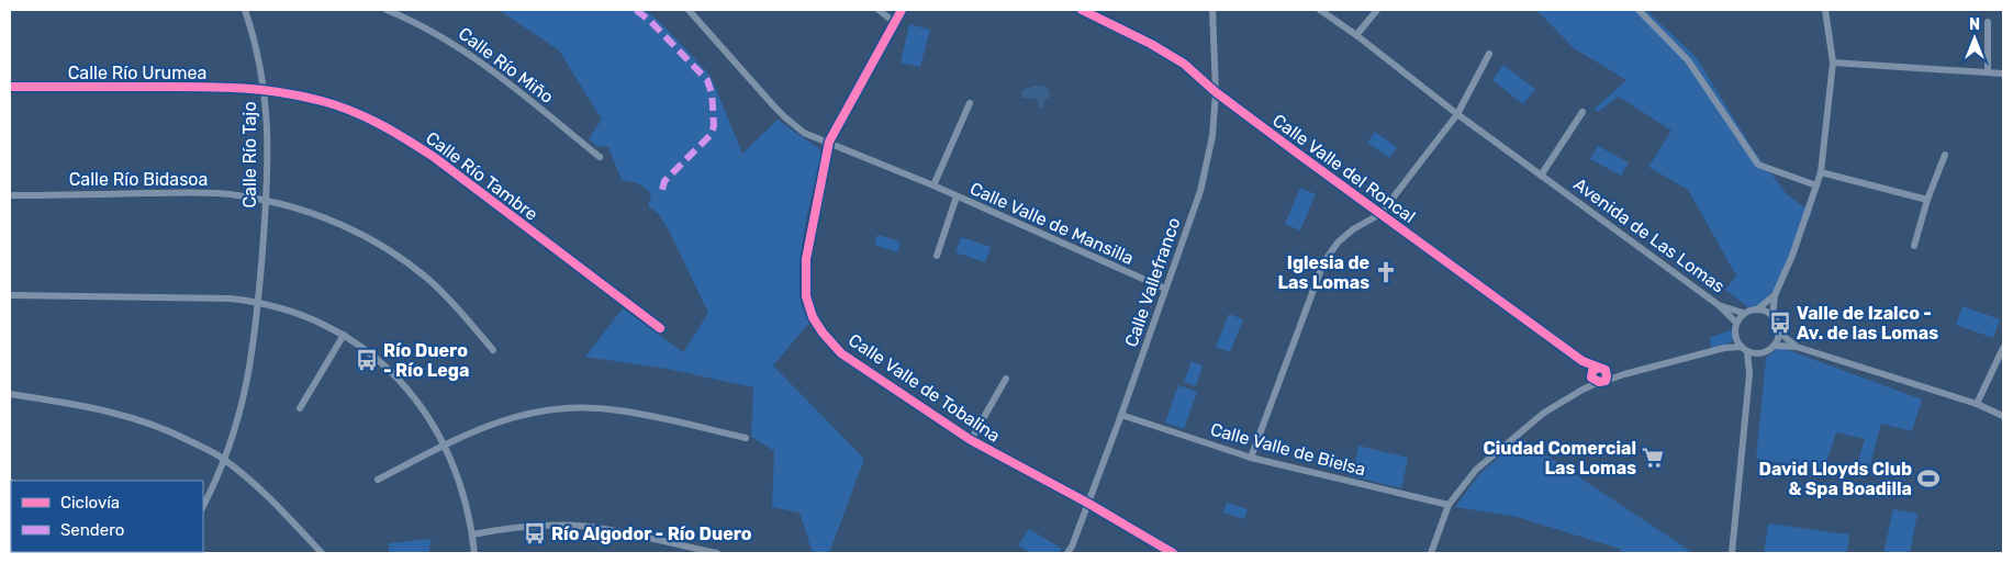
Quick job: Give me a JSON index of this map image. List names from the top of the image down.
{
  "streets": {
    "street": [
      "Calle Río Miño",
      "Calle Río Urumea",
      "Calle Río Tajo",
      "Calle Valle del Roncal",
      "Calle Río Tambre",
      "Calle Río Bidasoa",
      "Calle Valle de Mansilla",
      "Avenida de Las Lomas",
      "Calle Vallefranco",
      "Calle Valle de Tobalina",
      "Calle Valle de Bielsa"
    ]
  },
  "crossings": [
    ["Calle Río Urumea", "Calle Río Tajo"],
    ["Calle Río Urumea", "Calle Río Tambre"],
    ["Calle Río Tajo", "Calle Río Tambre"],
    ["Calle Río Tajo", "Calle Río Bidasoa"],
    ["Calle Valle del Roncal", "Calle Vallefranco"],
    ["Calle Valle de Mansilla", "Calle Vallefranco"],
    ["Calle Valle de Mansilla", "Calle Valle de Tobalina"],
    ["Calle Vallefranco", "Calle Valle de Tobalina"],
    ["Calle Vallefranco", "Calle Valle de Bielsa"]
  ],
  "places": {
    "church": ["Iglesia de Las Lomas"],
    "bus stop": ["Valle de Izalco - Av. de las Lomas", "Río Duero - Río Lega", "Río Algodor - Río Duero"],
    "supermarket": ["Ciudad Comercial Las Lomas"],
    "sports": ["David Lloyds Club & Spa Boadilla"]
  },
  "legend": ["Ciclovía", "Sendero"],
  "north": "top"
}
